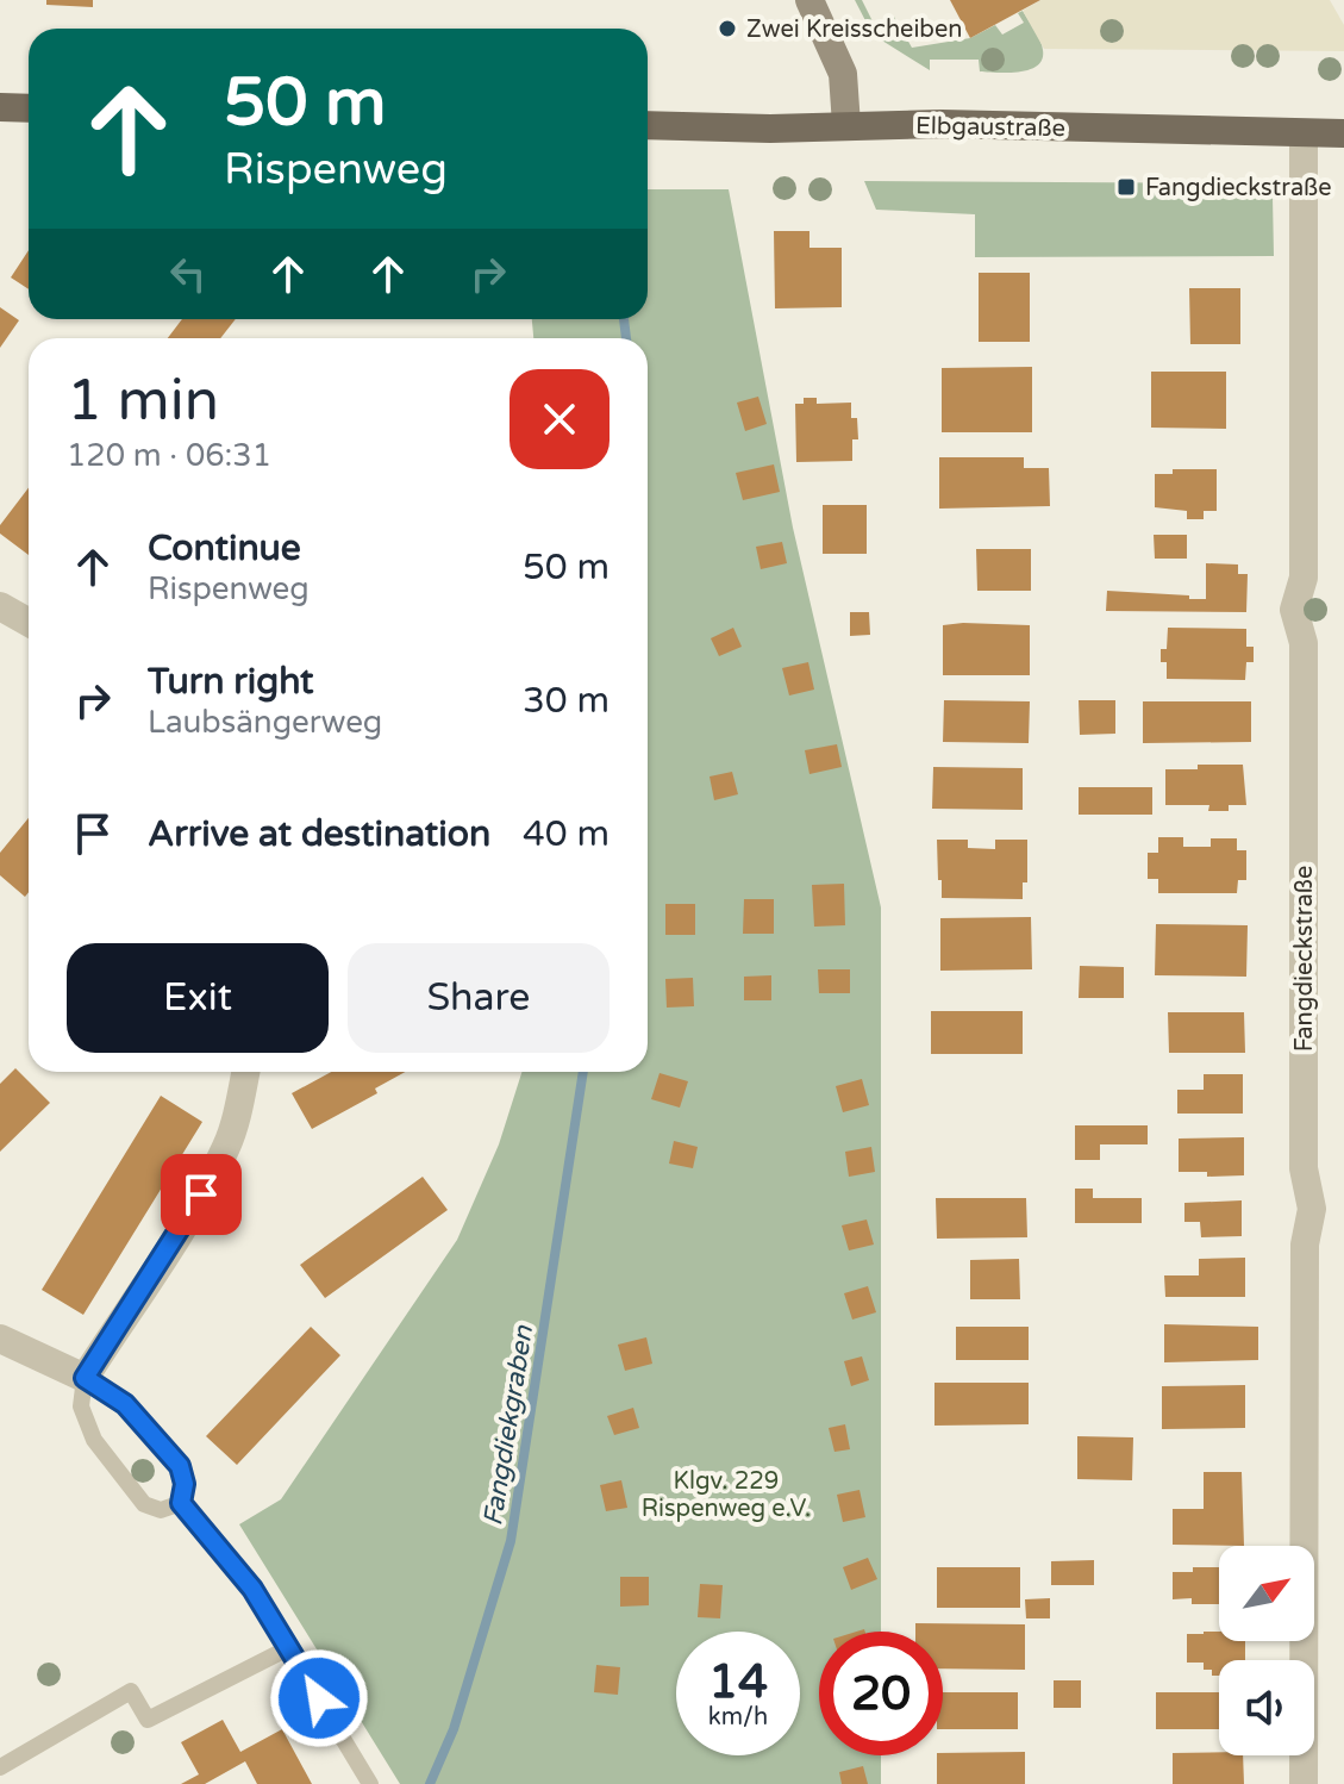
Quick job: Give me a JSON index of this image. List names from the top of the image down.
{
  "streets": {
    "main road": ["Elbgaustraße"],
    "street": ["Fangdieckstraße"]
  },
  "crossings": [
    ["Elbgaustraße", "Fangdieckstraße"]
  ],
  "water": ["Fangdiekgraben"],
  "parks": ["Klgv. 229 Rispenweg e.V."],
  "places": {
    "other": ["Zwei Kreisscheiben"],
    "transit": ["Fangdieckstraße"]
  },
  "north": "top right",
  "page": {
    "turn": ["50 m", "Rispenweg"],
    "heading": ["1 min", "120 m · 06:31"],
    "list": [
      {
        "name": "Continue",
        "note": "Rispenweg",
        "value": "50 m"
      },
      {
        "name": "Turn right",
        "note": "Laubsängerweg",
        "value": "30 m"
      },
      {
        "name": "Arrive at destination",
        "value": "40 m"
      }
    ],
    "buttons": ["Exit", "Share"],
    "speed": "14 km/h",
    "limit": "20"
  }
}
